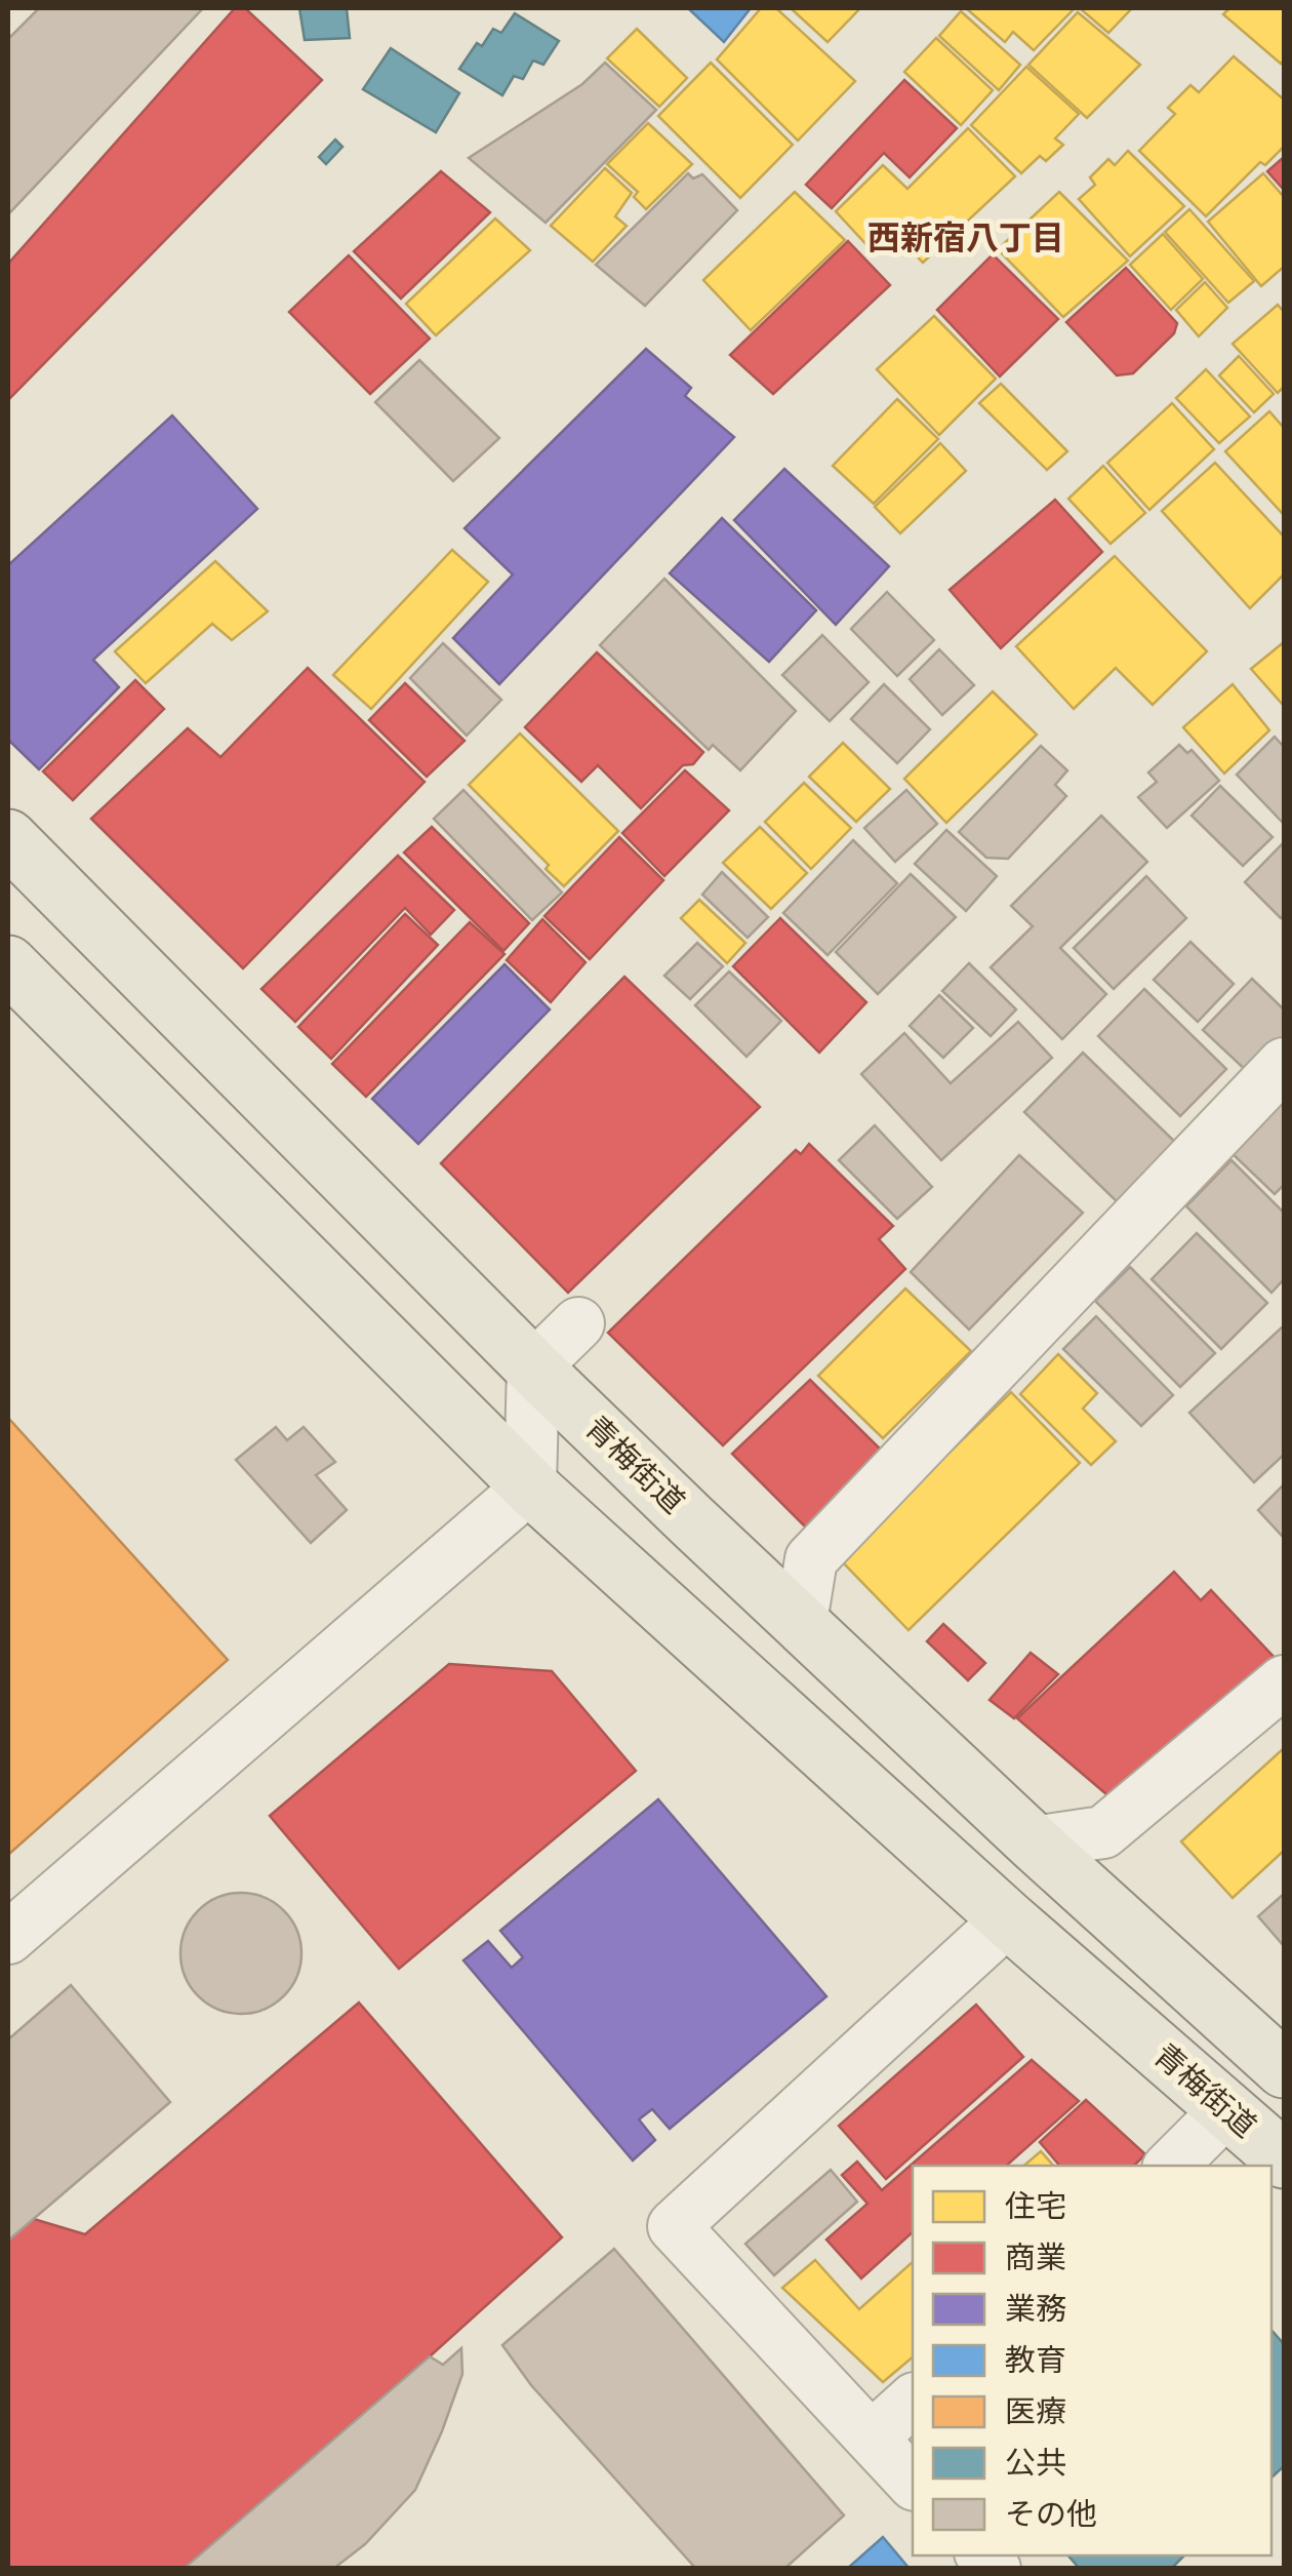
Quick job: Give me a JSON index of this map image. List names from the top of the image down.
{
  "streets": {
    "main road": ["青梅街道"]
  },
  "districts": ["西新宿八丁目"],
  "legend": [
    "住宅",
    "商業",
    "業務",
    "教育",
    "医療",
    "公共",
    "その他"
  ]
}
